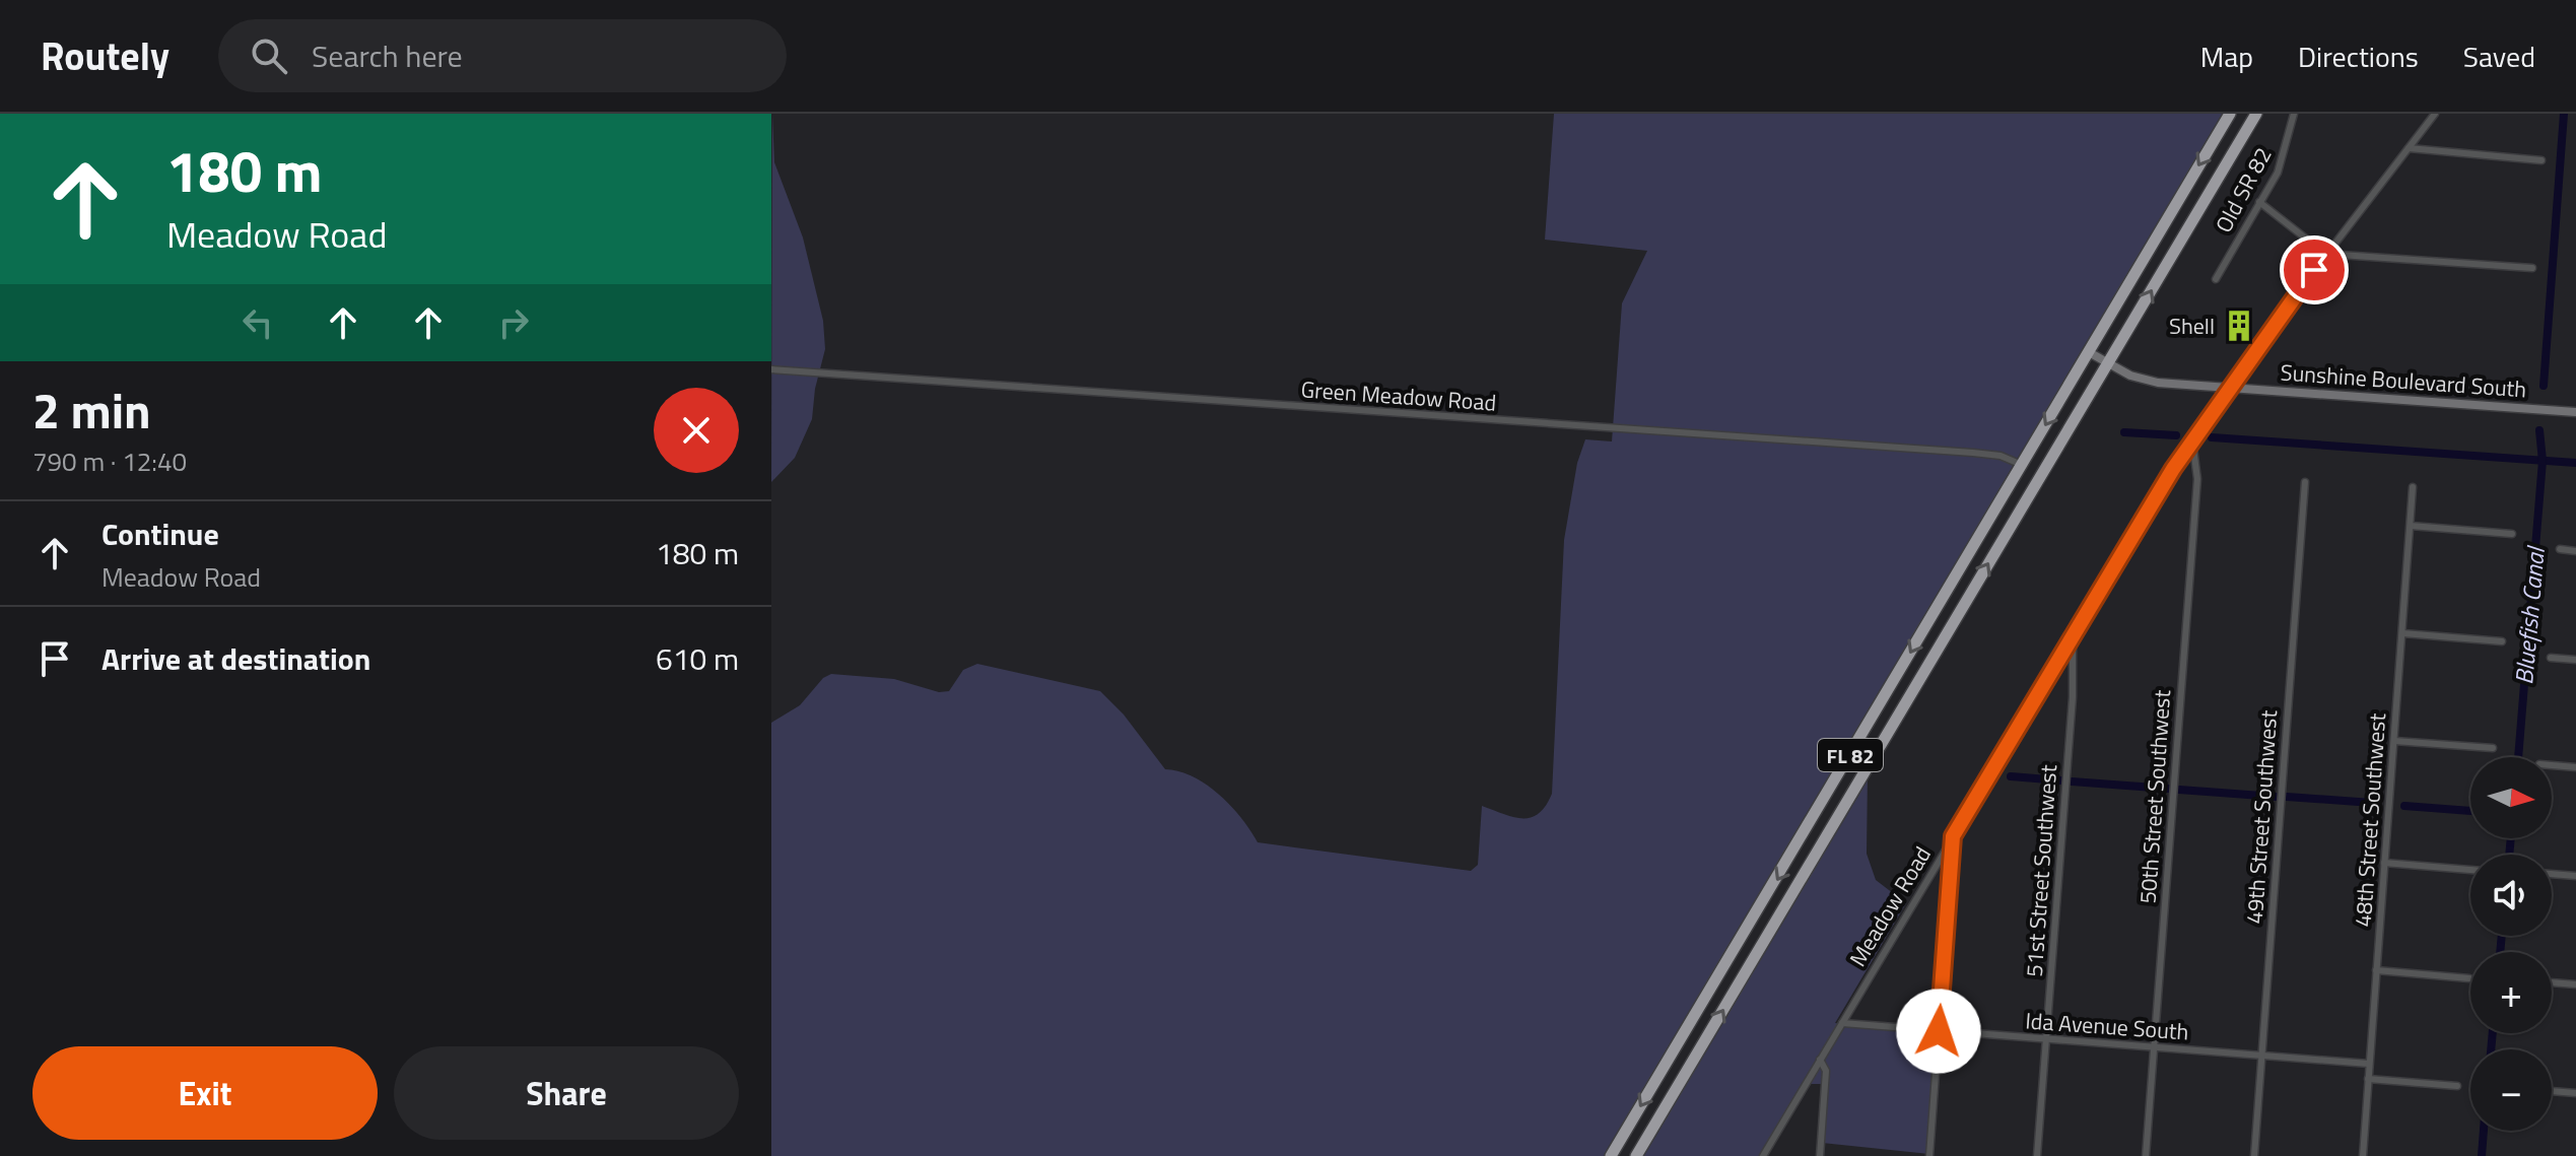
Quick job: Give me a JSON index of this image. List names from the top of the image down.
{
  "streets": {
    "highway": ["FL 82"],
    "street": [
      "Old SR 82",
      "Sunshine Boulevard South",
      "Green Meadow Road",
      "50th Street Southwest",
      "49th Street Southwest",
      "48th Street Southwest",
      "51st Street Southwest",
      "Meadow Road",
      "Ida Avenue South"
    ]
  },
  "crossings": [
    ["Sunshine Boulevard South", "FL 82"],
    ["Sunshine Boulevard South", "Meadow Road"],
    ["Green Meadow Road", "FL 82"],
    ["50th Street Southwest", "Meadow Road"],
    ["50th Street Southwest", "Ida Avenue South"],
    ["49th Street Southwest", "Ida Avenue South"],
    ["48th Street Southwest", "Ida Avenue South"],
    ["51st Street Southwest", "Meadow Road"],
    ["51st Street Southwest", "Ida Avenue South"],
    ["Meadow Road", "Ida Avenue South"]
  ],
  "water": ["Bluefish Canal"],
  "places": {
    "building": ["Shell"]
  },
  "north": "right",
  "page": {
    "header": "Routely",
    "search": "Search here",
    "nav": ["Map", "Directions", "Saved"],
    "turn": ["180 m", "Meadow Road"],
    "heading": ["2 min", "790 m · 12:40"],
    "list": [
      {
        "name": "Continue",
        "note": "Meadow Road",
        "value": "180 m"
      },
      {
        "name": "Arrive at destination",
        "value": "610 m"
      }
    ],
    "map_buttons": ["+", "−"],
    "buttons": ["Exit", "Share"]
  }
}
